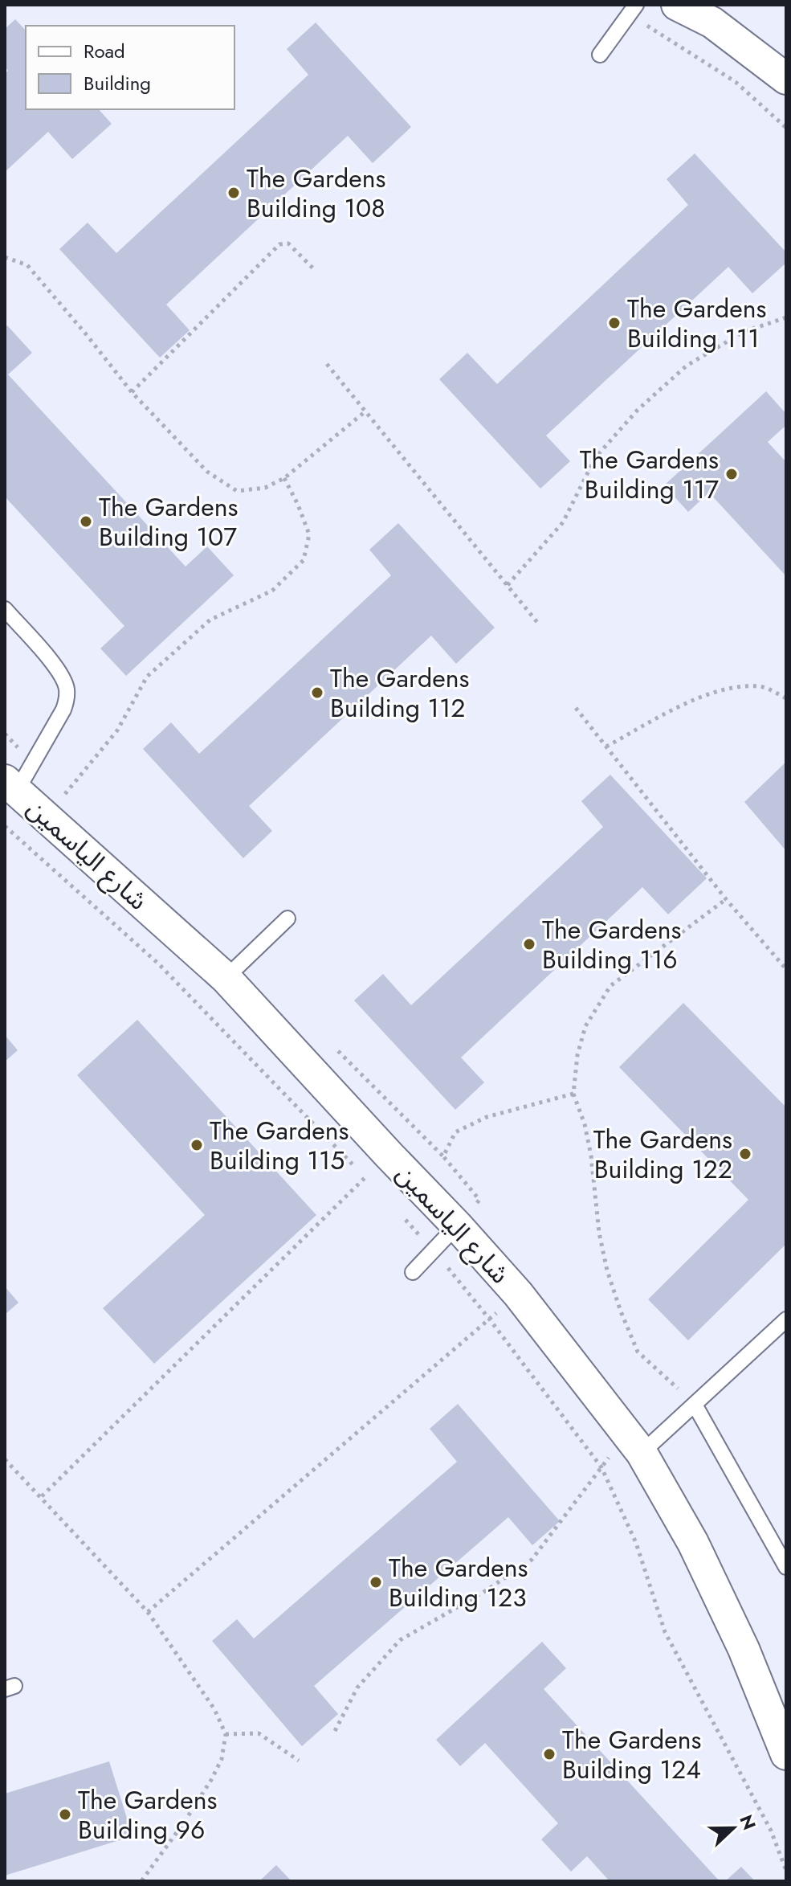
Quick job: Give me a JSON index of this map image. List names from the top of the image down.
{
  "streets": {
    "street": ["شارع الياسمين"]
  },
  "places": [
    "The Gardens Building 108",
    "The Gardens Building 111",
    "The Gardens Building 117",
    "The Gardens Building 107",
    "The Gardens Building 112",
    "The Gardens Building 116",
    "The Gardens Building 115",
    "The Gardens Building 122",
    "The Gardens Building 123",
    "The Gardens Building 124",
    "The Gardens Building 96"
  ],
  "legend": ["Road", "Building"],
  "north": "right"
}
